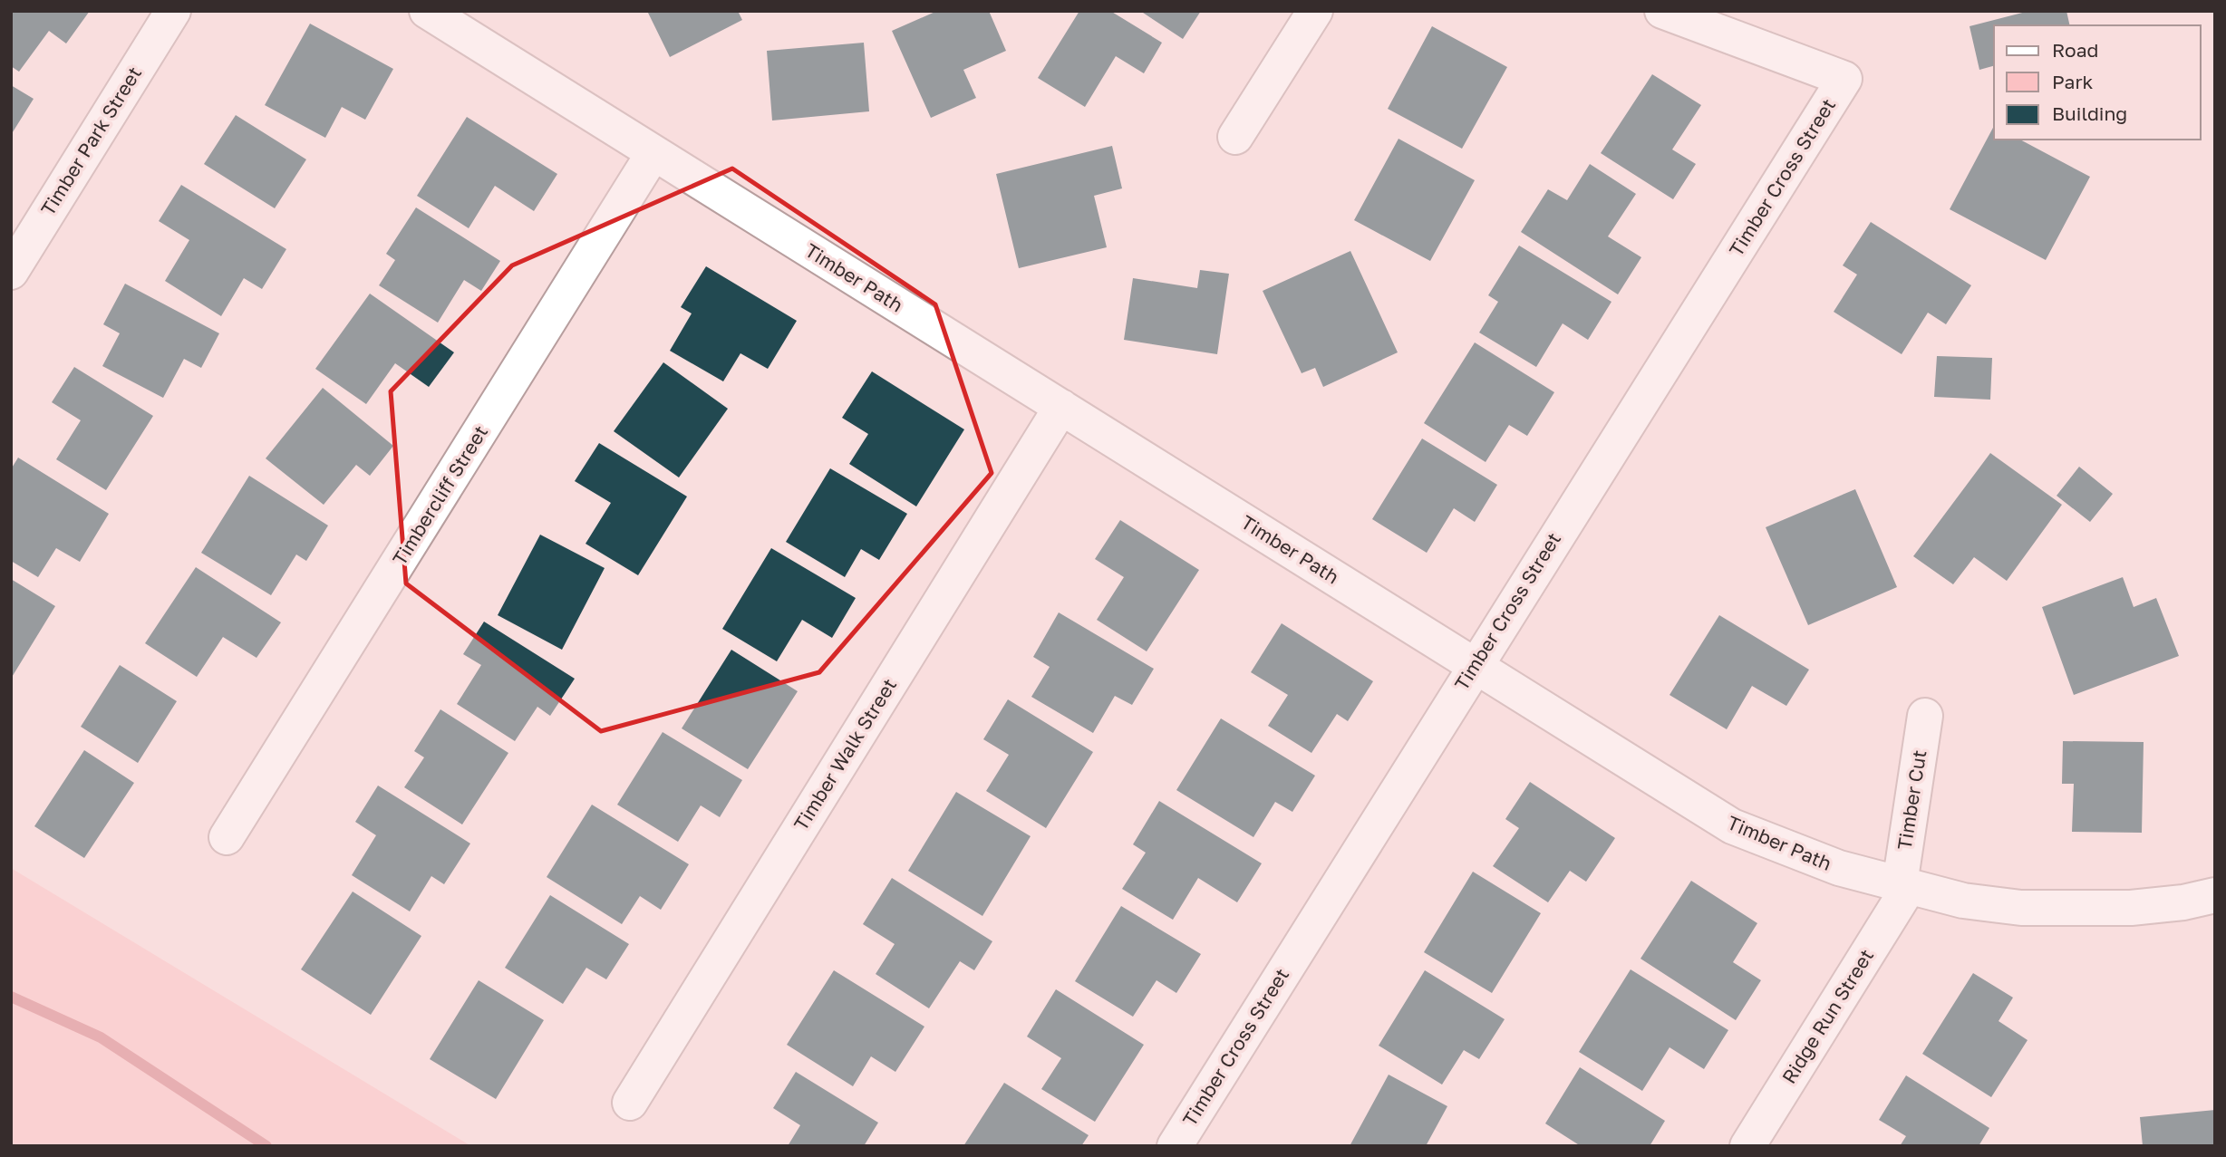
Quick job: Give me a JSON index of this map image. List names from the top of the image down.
{
  "streets": {
    "street": [
      "Timber Park Street",
      "Timber Cross Street",
      "Timber Path",
      "Timbercliff Street",
      "Timber Walk Street",
      "Timber Cut",
      "Ridge Run Street"
    ]
  },
  "crossings": [
    ["Timber Cross Street", "Timber Path"],
    ["Timber Path", "Timbercliff Street"],
    ["Timber Path", "Timber Walk Street"],
    ["Timber Path", "Timber Cut"],
    ["Timber Path", "Ridge Run Street"],
    ["Timber Cut", "Ridge Run Street"]
  ],
  "legend": ["Road", "Park", "Building"]
}
